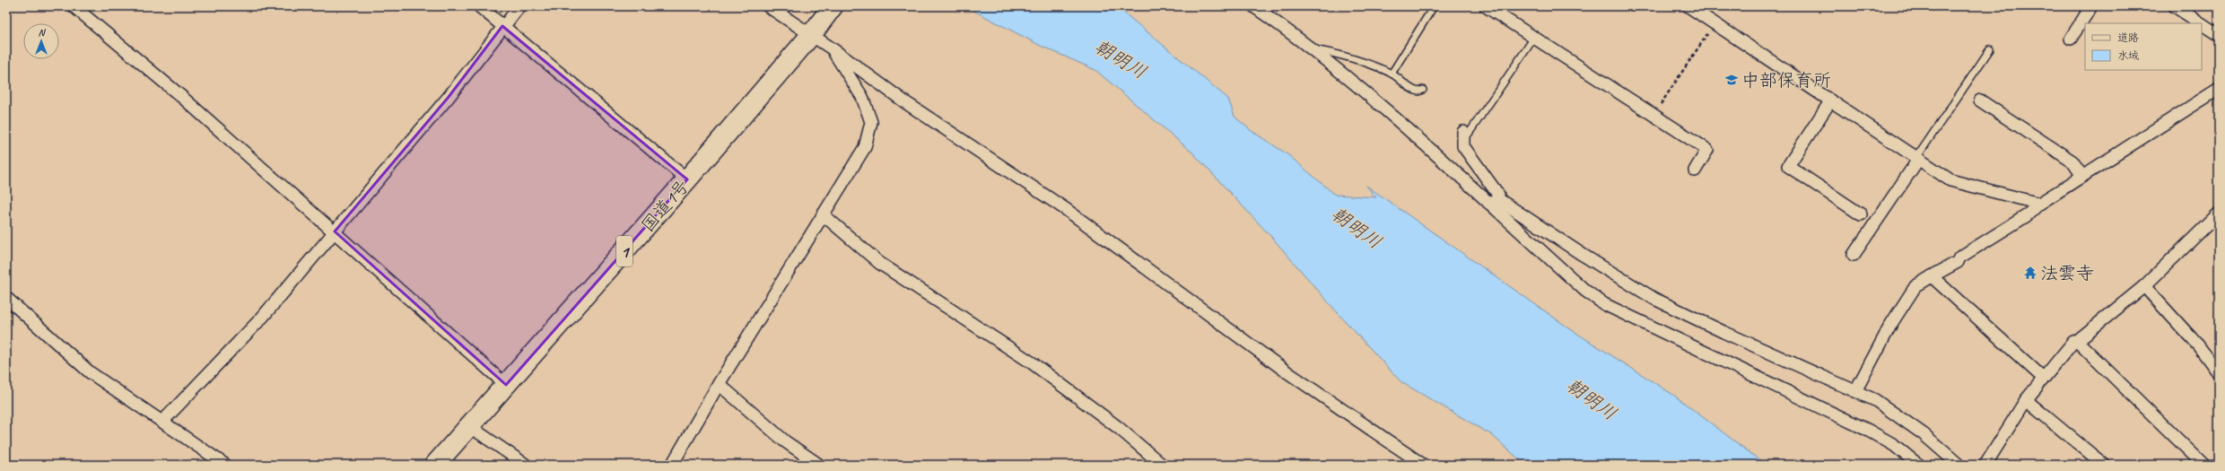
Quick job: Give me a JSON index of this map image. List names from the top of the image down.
{
  "streets": {
    "highway": ["国道1号", "1"]
  },
  "water": ["朝明川"],
  "places": {
    "school or university": ["中部保育所"],
    "temple": ["法雲寺"]
  },
  "legend": ["道路", "水域"],
  "north": "top"
}
